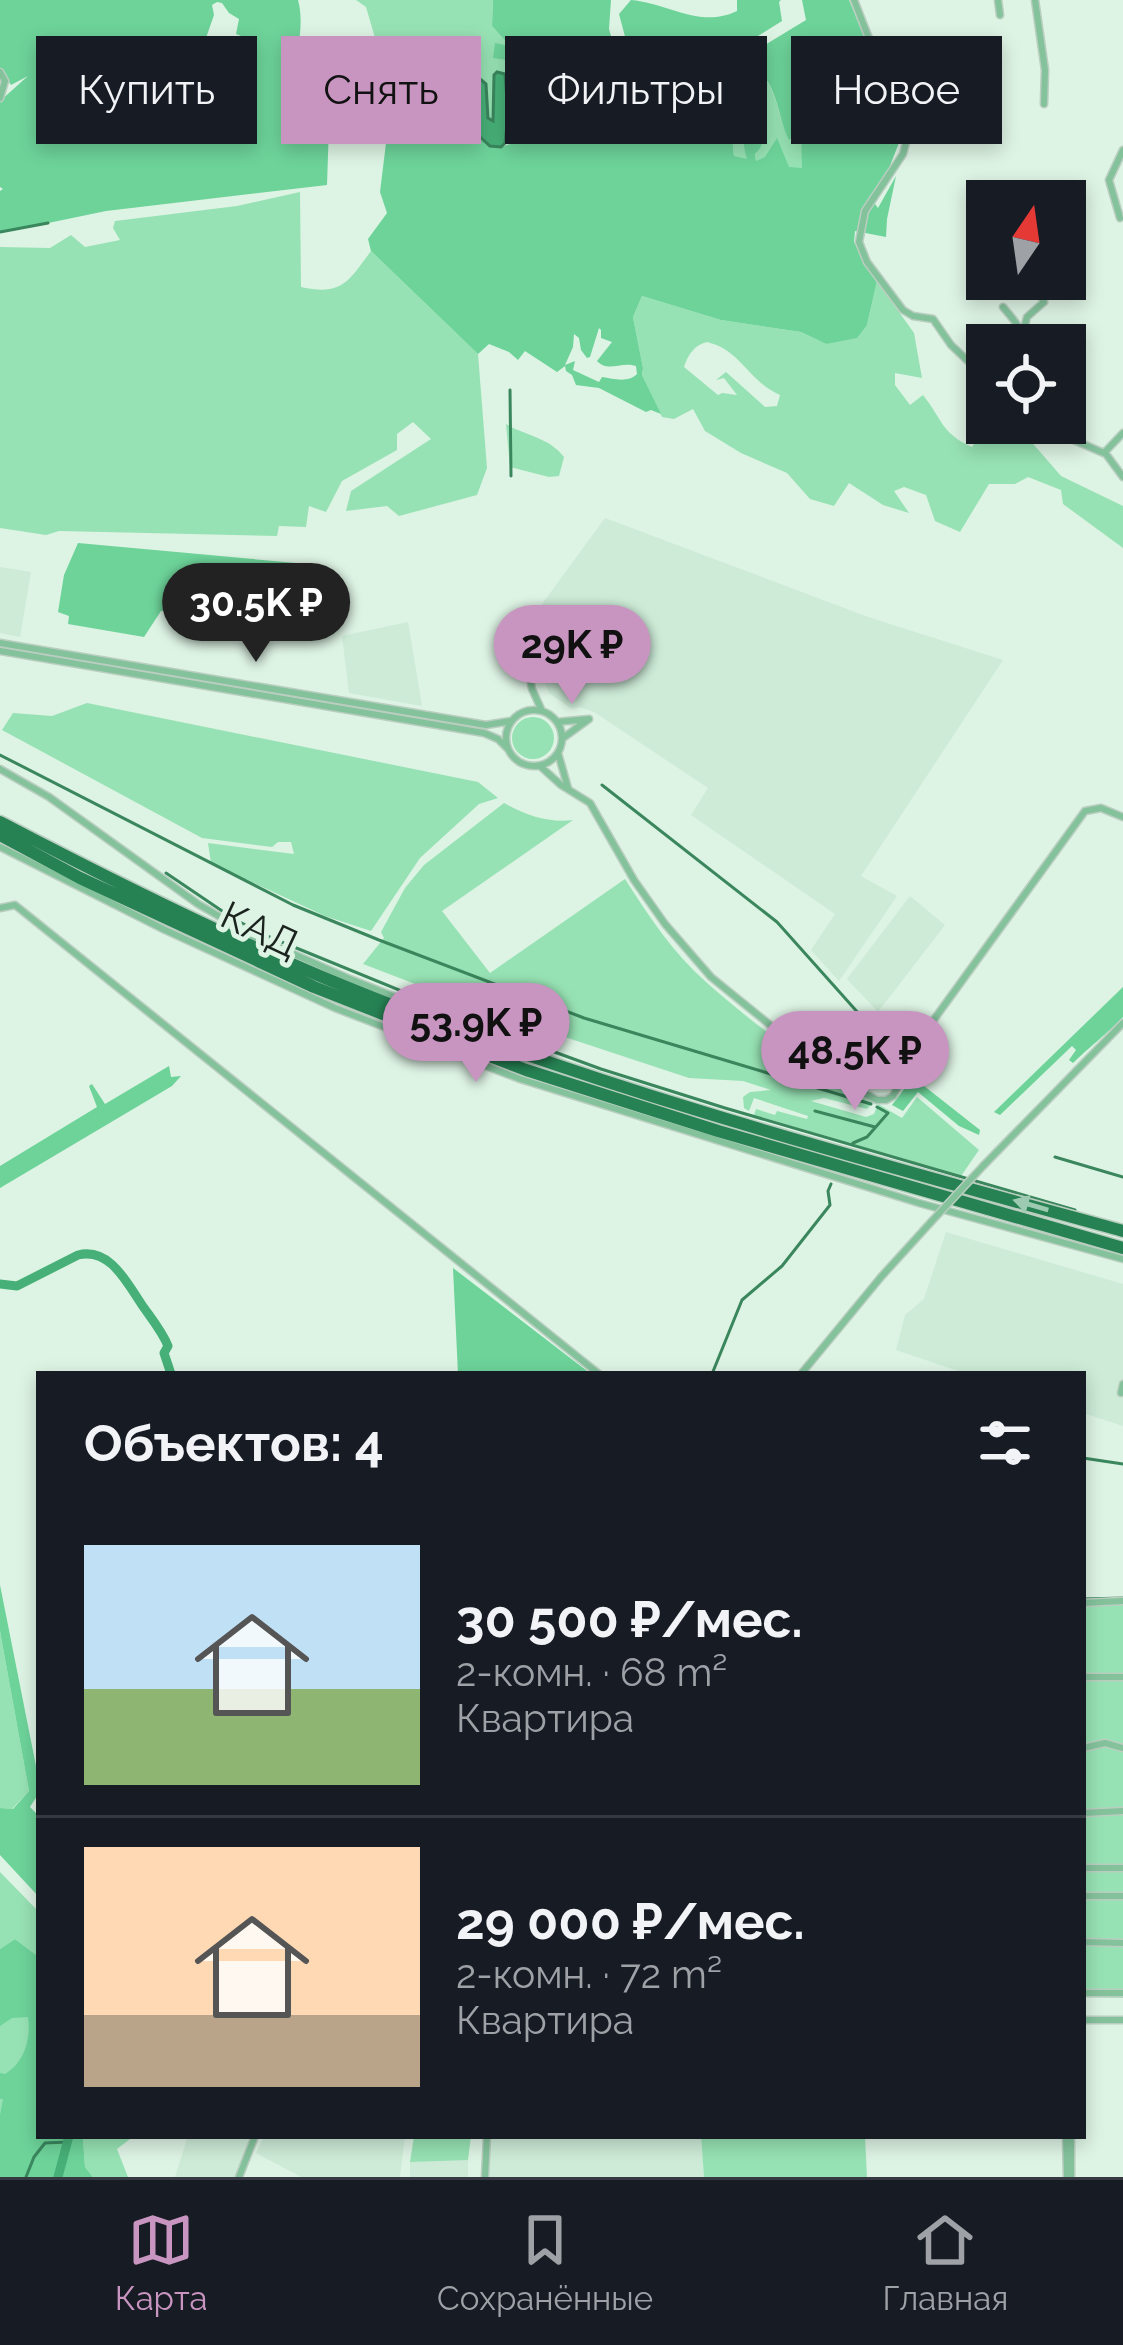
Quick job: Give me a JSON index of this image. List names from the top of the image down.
{
  "streets": {
    "highway": ["КАД"]
  },
  "north": "top",
  "page": {
    "chip": [
      "Купить",
      "Снять",
      "Фильтры",
      "Новое"
    ],
    "price": [
      "30.5K ₽",
      "29K ₽",
      "53.9K ₽",
      "48.5K ₽"
    ],
    "heading": "Объектов: 4",
    "list": [
      {
        "name": "30 500 ₽/мес.",
        "note": "2-комн. · 68 m² · Квартира"
      },
      {
        "name": "29 000 ₽/мес.",
        "note": "2-комн. · 72 m² · Квартира"
      }
    ],
    "tabs": ["Карта", "Сохранённые", "Главная"]
  }
}
